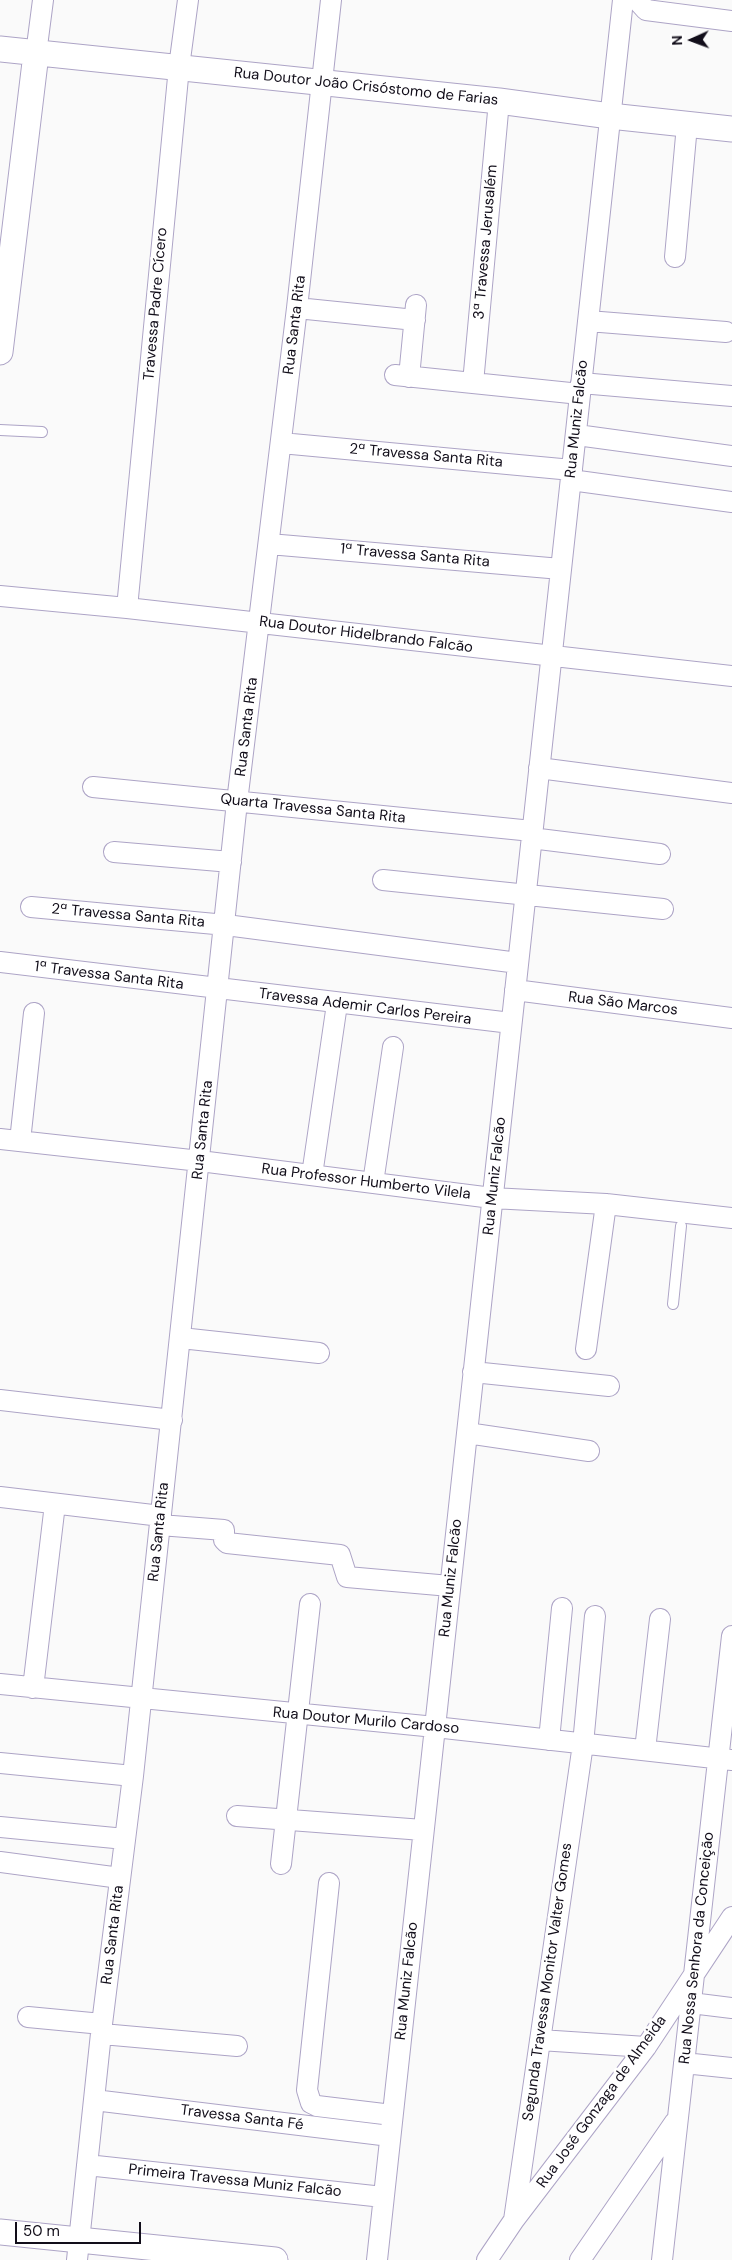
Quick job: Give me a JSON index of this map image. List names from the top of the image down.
{
  "streets": {
    "street": [
      "Rua Doutor João Crisóstomo de Farias",
      "3ª Travessa Jerusalém",
      "Travessa Padre Cícero",
      "Rua Santa Rita",
      "Rua Muniz Falcão",
      "2ª Travessa Santa Rita",
      "1ª Travessa Santa Rita",
      "Rua Doutor Hidelbrando Falcão",
      "Quarta Travessa Santa Rita",
      "Rua São Marcos",
      "Travessa Ademir Carlos Pereira",
      "Rua Professor Humberto Vilela",
      "Rua Doutor Murilo Cardoso",
      "Rua Nossa Senhora da Conceição",
      "Segunda Travessa Monitor Valter Gomes",
      "Rua José Gonzaga de Almeida",
      "Travessa Santa Fé",
      "Primeira Travessa Muniz Falcão"
    ]
  },
  "crossings": [
    ["Rua Doutor João Crisóstomo de Farias", "3ª Travessa Jerusalém"],
    ["Rua Doutor João Crisóstomo de Farias", "Travessa Padre Cícero"],
    ["Rua Doutor João Crisóstomo de Farias", "Rua Santa Rita"],
    ["Rua Doutor João Crisóstomo de Farias", "Rua Muniz Falcão"],
    ["Travessa Padre Cícero", "Rua Doutor Hidelbrando Falcão"],
    ["Rua Santa Rita", "2ª Travessa Santa Rita"],
    ["Rua Santa Rita", "1ª Travessa Santa Rita"],
    ["Rua Santa Rita", "Rua Doutor Hidelbrando Falcão"],
    ["Rua Santa Rita", "Quarta Travessa Santa Rita"],
    ["Rua Santa Rita", "Travessa Ademir Carlos Pereira"],
    ["Rua Santa Rita", "Rua Professor Humberto Vilela"],
    ["Rua Santa Rita", "Rua Doutor Murilo Cardoso"],
    ["Rua Santa Rita", "Travessa Santa Fé"],
    ["Rua Santa Rita", "Primeira Travessa Muniz Falcão"],
    ["Rua Muniz Falcão", "2ª Travessa Santa Rita"],
    ["Rua Muniz Falcão", "1ª Travessa Santa Rita"],
    ["Rua Muniz Falcão", "Rua Doutor Hidelbrando Falcão"],
    ["Rua Muniz Falcão", "Quarta Travessa Santa Rita"],
    ["Rua Muniz Falcão", "Rua São Marcos"],
    ["Rua Muniz Falcão", "Travessa Ademir Carlos Pereira"],
    ["Rua Muniz Falcão", "Rua Professor Humberto Vilela"],
    ["Rua Muniz Falcão", "Rua Doutor Murilo Cardoso"],
    ["Rua Muniz Falcão", "Travessa Santa Fé"],
    ["Rua Muniz Falcão", "Primeira Travessa Muniz Falcão"],
    ["1ª Travessa Santa Rita", "Travessa Ademir Carlos Pereira"],
    ["Rua Doutor Murilo Cardoso", "Rua Nossa Senhora da Conceição"],
    ["Rua Doutor Murilo Cardoso", "Segunda Travessa Monitor Valter Gomes"],
    ["Rua Nossa Senhora da Conceição", "Rua José Gonzaga de Almeida"],
    ["Segunda Travessa Monitor Valter Gomes", "Rua José Gonzaga de Almeida"]
  ],
  "scale_bar": "50 m",
  "north": "left"
}
